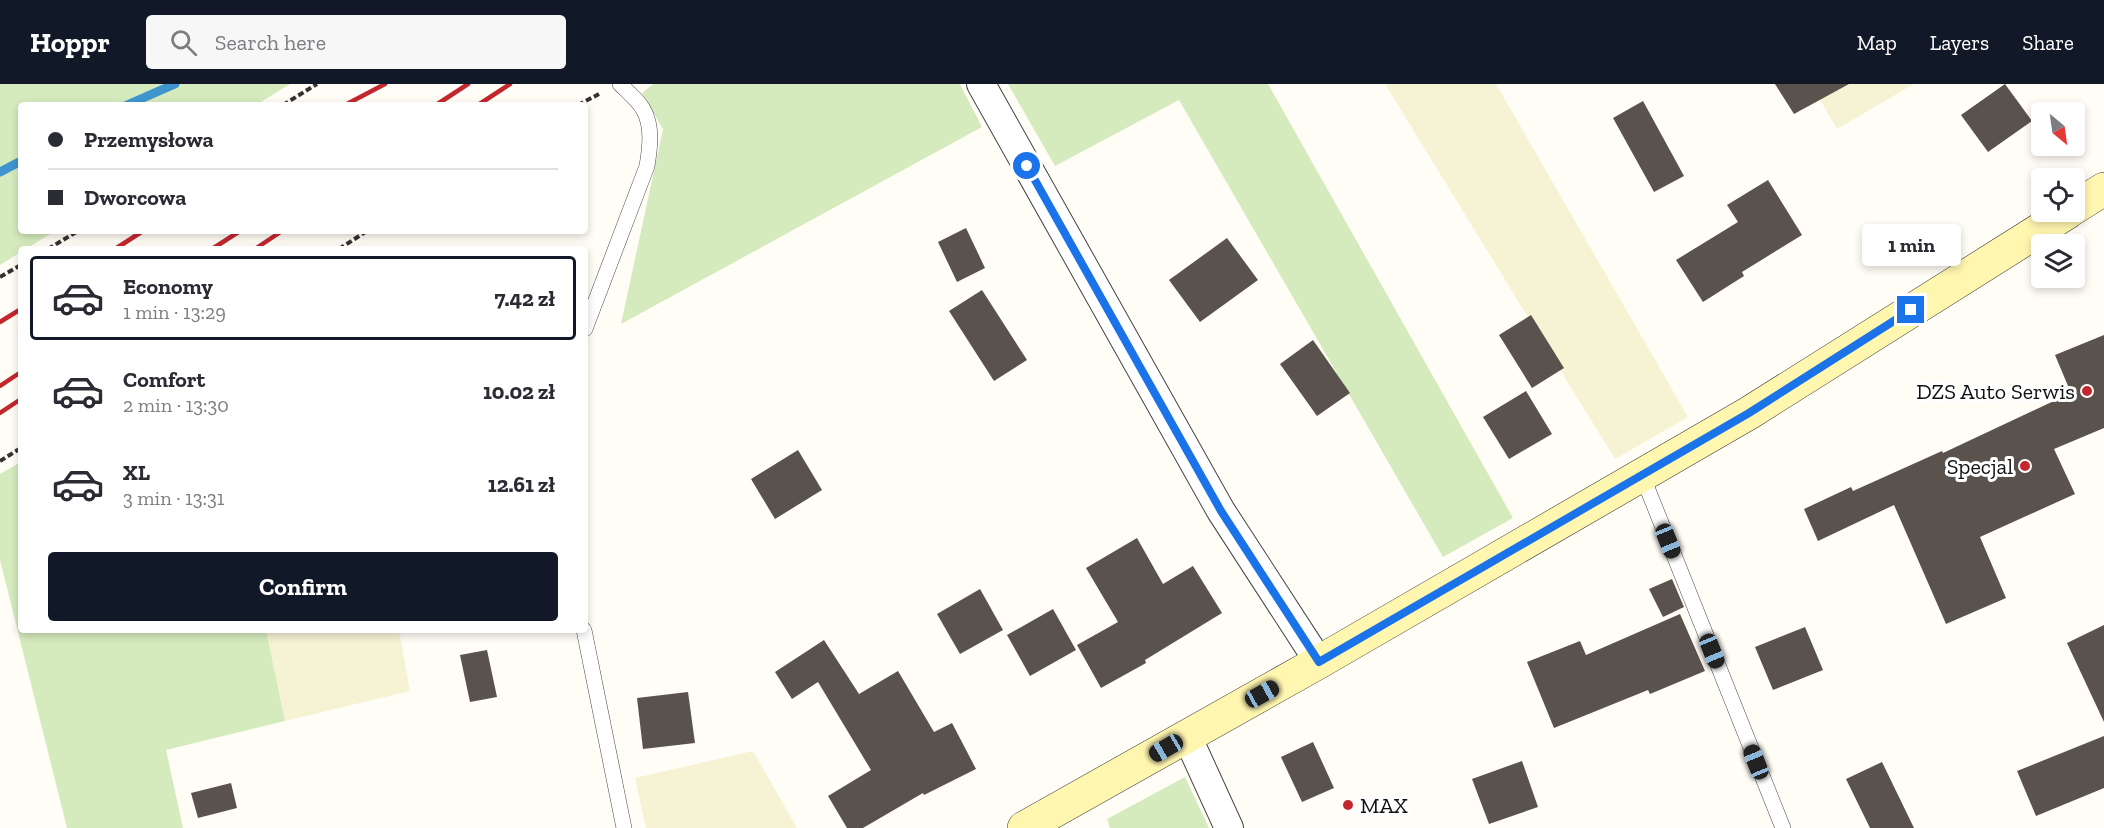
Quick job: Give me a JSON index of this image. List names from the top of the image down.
{
  "places": ["DZS Auto Serwis", "Specjal", "MAX"],
  "north": "bottom right",
  "page": {
    "header": "Hoppr",
    "search": "Search here",
    "nav": ["Map", "Layers", "Share"],
    "banner": ["Przemysłowa", "Dworcowa"],
    "bubble": "1 min",
    "list": [
      {
        "name": "Economy",
        "note": "1 min · 13:29",
        "value": "7.42 zł"
      },
      {
        "name": "Comfort",
        "note": "2 min · 13:30",
        "value": "10.02 zł"
      },
      {
        "name": "XL",
        "note": "3 min · 13:31",
        "value": "12.61 zł"
      }
    ],
    "buttons": "Confirm"
  }
}
